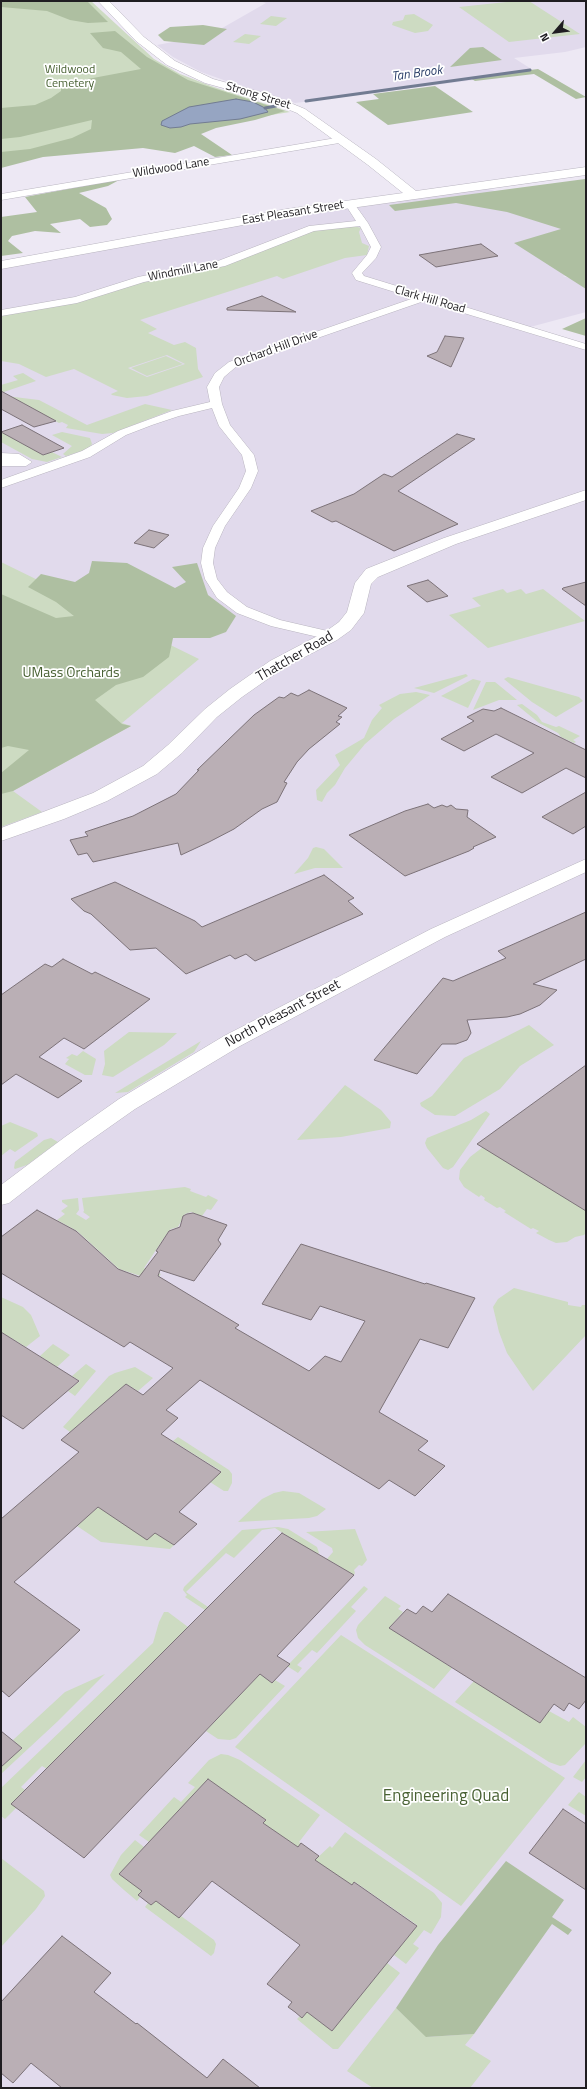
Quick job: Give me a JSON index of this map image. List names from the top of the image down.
{
  "streets": {
    "main road": [
      "Strong Street",
      "East Pleasant Street",
      "Thatcher Road",
      "North Pleasant Street"
    ],
    "street": [
      "Wildwood Lane",
      "Windmill Lane",
      "Clark Hill Road",
      "Orchard Hill Drive"
    ]
  },
  "crossings": [
    ["Strong Street", "Wildwood Lane"],
    ["Strong Street", "East Pleasant Street"],
    ["East Pleasant Street", "Clark Hill Road"],
    ["Windmill Lane", "Clark Hill Road"],
    ["Clark Hill Road", "Orchard Hill Drive"],
    ["Orchard Hill Drive", "Thatcher Road"]
  ],
  "water": ["Tan Brook"],
  "parks": ["Wildwood Cemetery", "UMass Orchards", "Engineering Quad"],
  "north": "bottom left"
}
